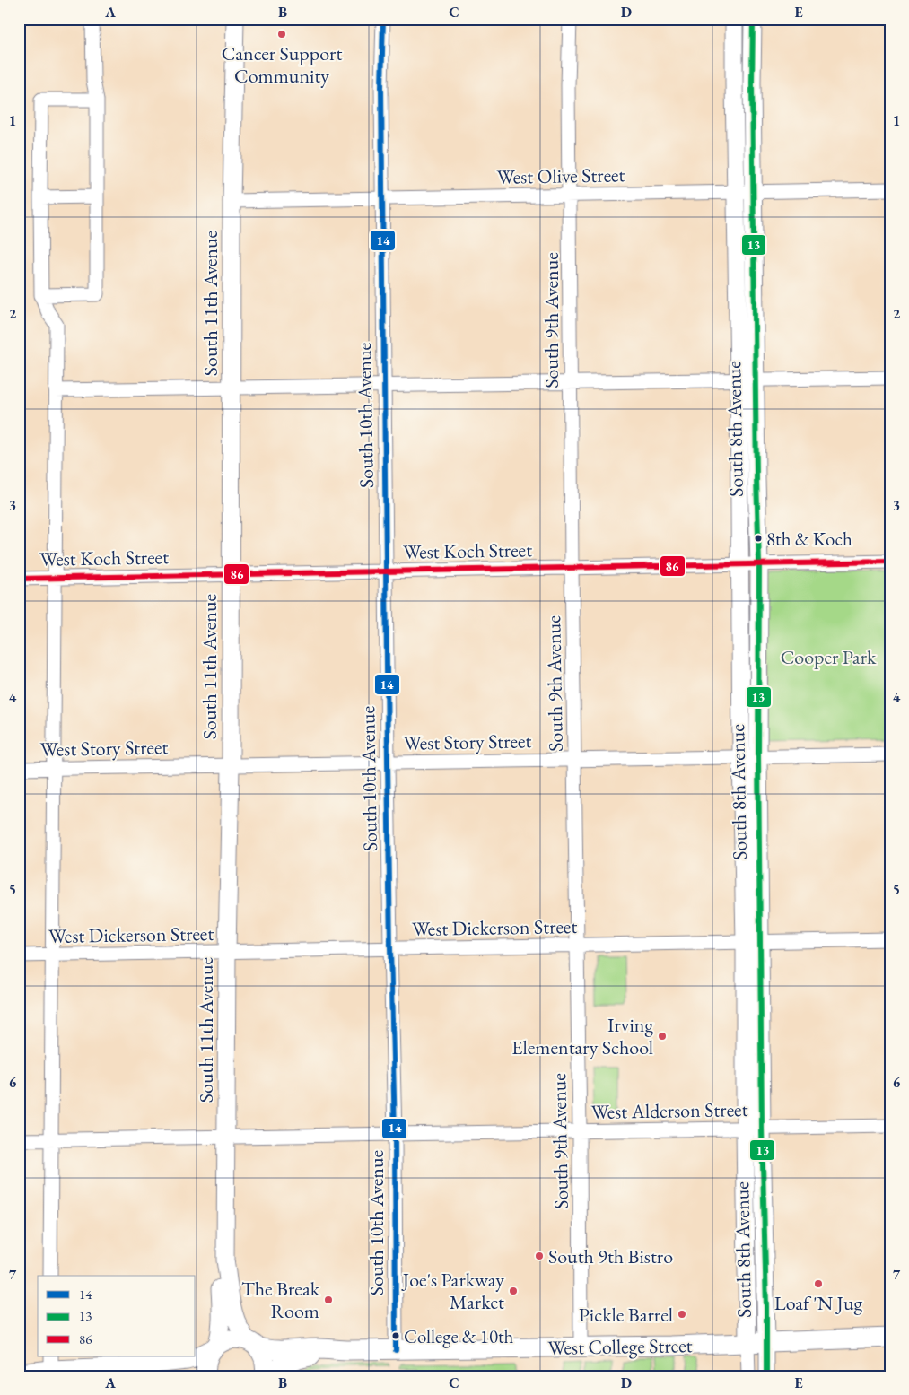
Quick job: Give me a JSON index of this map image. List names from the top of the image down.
{
  "streets": {
    "main road": ["West College Street"],
    "street": [
      "West Olive Street",
      "South 11th Avenue",
      "South 9th Avenue",
      "South 10th Avenue",
      "South 8th Avenue",
      "West Koch Street",
      "West Story Street",
      "West Dickerson Street",
      "West Alderson Street"
    ]
  },
  "crossings": [
    ["West Olive Street", "South 11th Avenue"],
    ["West Olive Street", "South 9th Avenue"],
    ["West Olive Street", "South 10th Avenue"],
    ["West Olive Street", "South 8th Avenue"],
    ["South 11th Avenue", "West Koch Street"],
    ["South 11th Avenue", "West Story Street"],
    ["South 11th Avenue", "West Dickerson Street"],
    ["South 11th Avenue", "West Alderson Street"],
    ["South 11th Avenue", "West College Street"],
    ["South 9th Avenue", "West Koch Street"],
    ["South 9th Avenue", "West Story Street"],
    ["South 9th Avenue", "West Dickerson Street"],
    ["South 9th Avenue", "West Alderson Street"],
    ["South 9th Avenue", "West College Street"],
    ["South 10th Avenue", "West Koch Street"],
    ["South 10th Avenue", "West Story Street"],
    ["South 10th Avenue", "West Dickerson Street"],
    ["South 10th Avenue", "West Alderson Street"],
    ["South 10th Avenue", "West College Street"],
    ["South 8th Avenue", "West Koch Street"],
    ["South 8th Avenue", "West Story Street"],
    ["South 8th Avenue", "West Dickerson Street"],
    ["South 8th Avenue", "West Alderson Street"],
    ["South 8th Avenue", "West College Street"]
  ],
  "parks": ["Cooper Park"],
  "places": [
    "Cancer Support Community",
    "8th & Koch",
    "Irving Elementary School",
    "South 9th Bistro",
    "Loaf 'N Jug",
    "Joe's Parkway Market",
    "The Break Room",
    "Pickle Barrel",
    "College & 10th"
  ],
  "lines": ["transit line 14", "transit line 13", "transit line 86"],
  "legend": ["14", "13", "86"],
  "grid": {
    "columns": [
      "A",
      "B",
      "C",
      "D",
      "E"
    ],
    "rows": [
      "1",
      "2",
      "3",
      "4",
      "5",
      "6",
      "7"
    ]
  }
}
